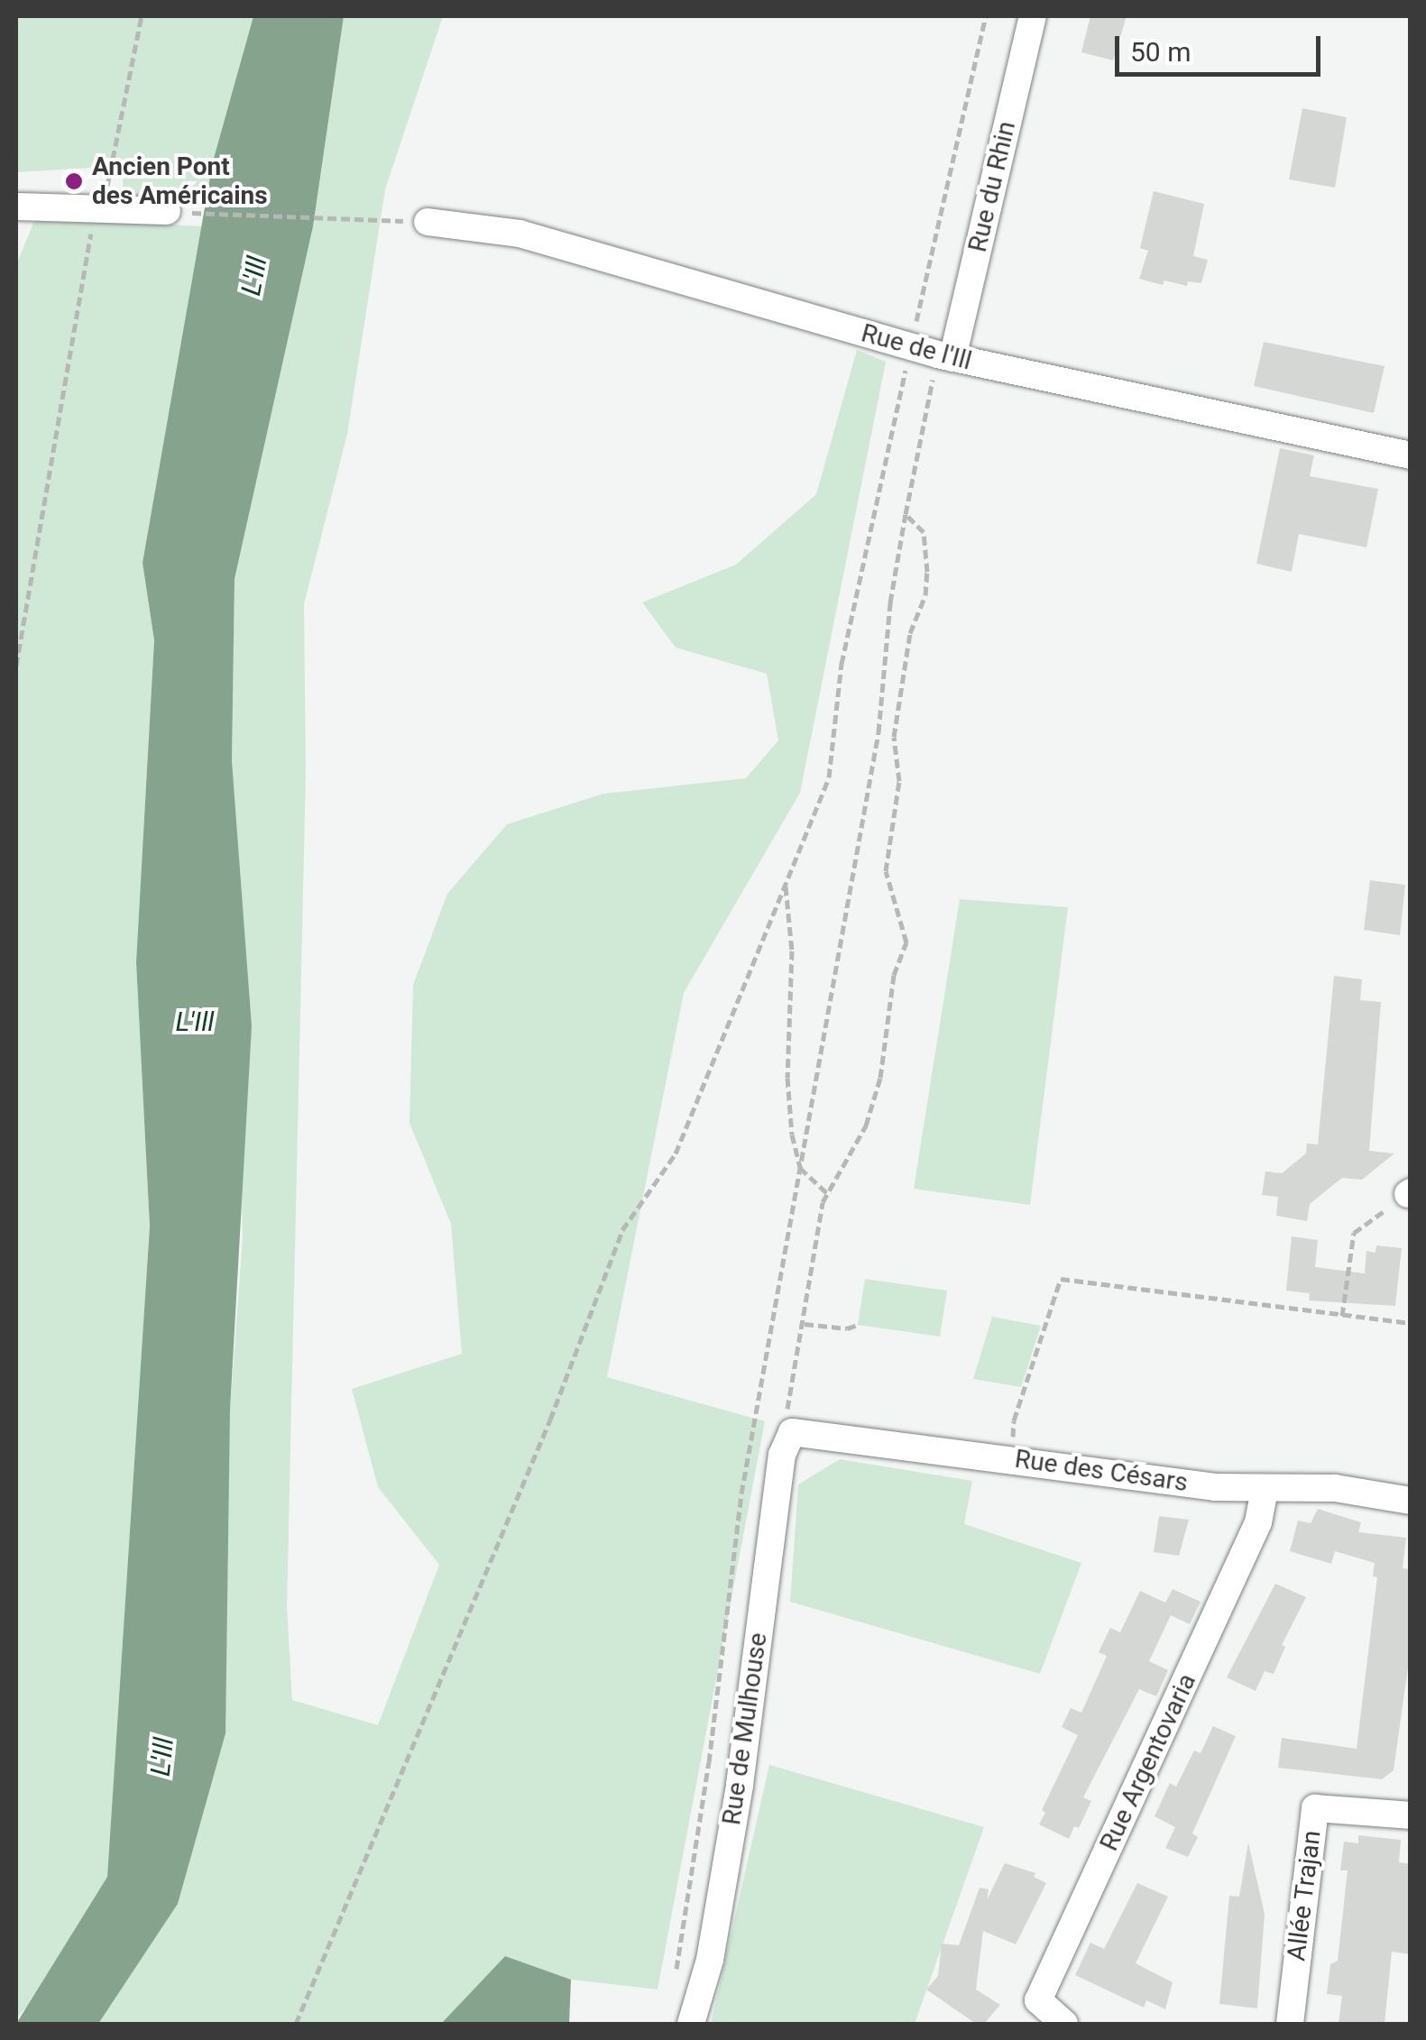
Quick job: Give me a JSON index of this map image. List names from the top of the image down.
{
  "streets": {
    "street": [
      "Rue du Rhin",
      "Rue de l'Ill",
      "Rue des Césars",
      "Rue de Mulhouse",
      "Rue Argentovaria",
      "Allée Trajan"
    ]
  },
  "crossings": [
    ["Rue du Rhin", "Rue de l'Ill"],
    ["Rue des Césars", "Rue de Mulhouse"],
    ["Rue des Césars", "Rue Argentovaria"]
  ],
  "water": ["L'Ill"],
  "places": ["Ancien Pont des Américains"],
  "scale_bar": "50 m"
}
